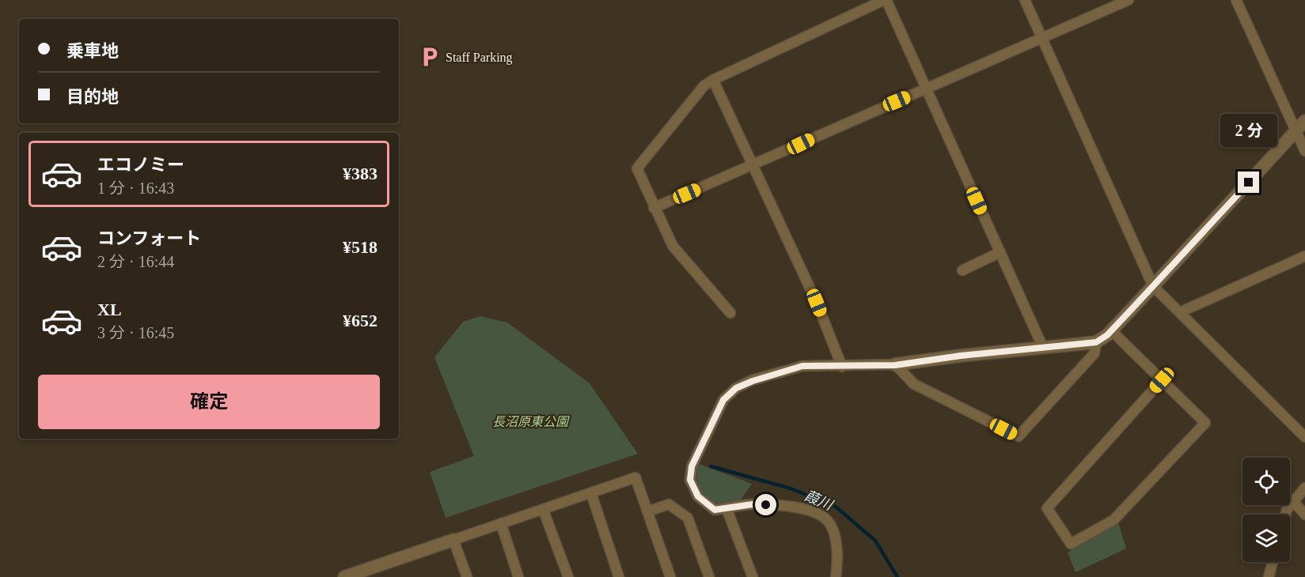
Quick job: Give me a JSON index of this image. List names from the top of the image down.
{
  "water": ["葭川"],
  "parks": ["長沼原東公園"],
  "places": {
    "parking": ["Staff Parking"]
  },
  "page": {
    "banner": ["乗車地", "目的地"],
    "bubble": "2 分",
    "list": [
      {
        "name": "エコノミー",
        "note": "1 分 · 16:43",
        "value": "¥383"
      },
      {
        "name": "コンフォート",
        "note": "2 分 · 16:44",
        "value": "¥518"
      },
      {
        "name": "XL",
        "note": "3 分 · 16:45",
        "value": "¥652"
      }
    ],
    "buttons": "確定"
  }
}
